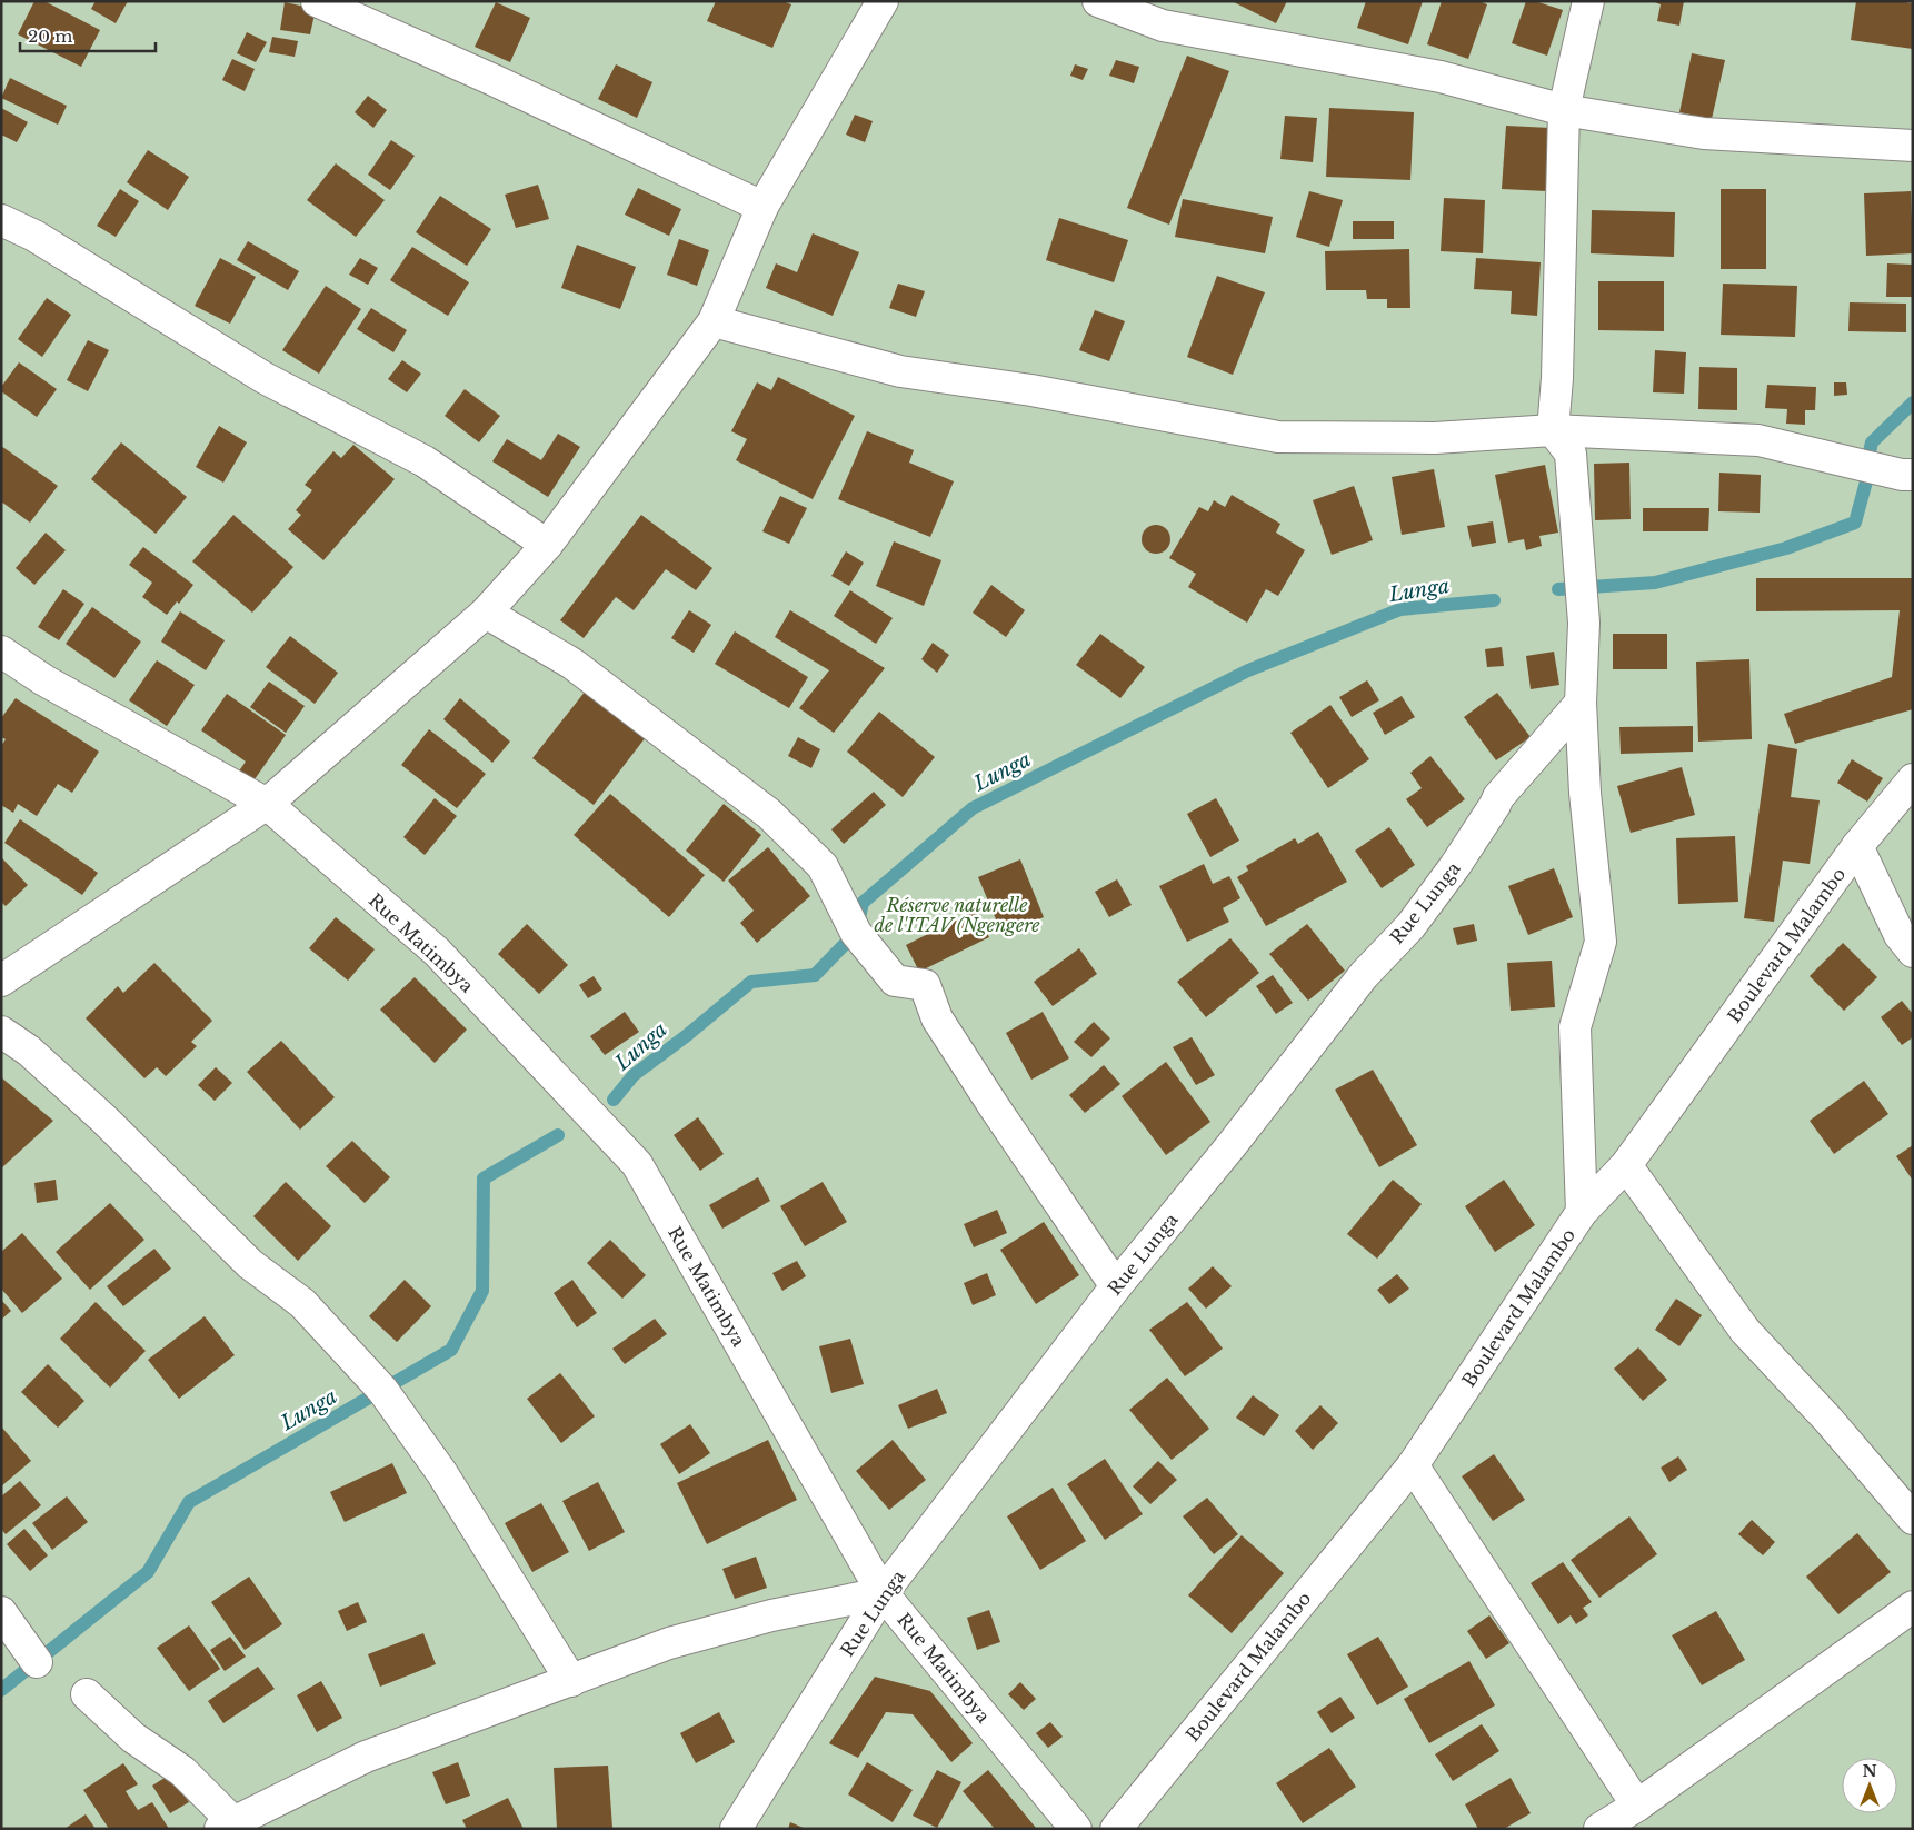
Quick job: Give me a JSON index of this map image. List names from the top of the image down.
{
  "streets": {
    "street": ["Rue Lunga", "Rue Matimbya", "Boulevard Malambo"]
  },
  "crossings": [
    ["Rue Lunga", "Rue Matimbya"]
  ],
  "water": ["Lunga"],
  "parks": ["Réserve naturelle de l'ITAV (Ngengere"],
  "scale_bar": "20 m",
  "north": "top"
}
